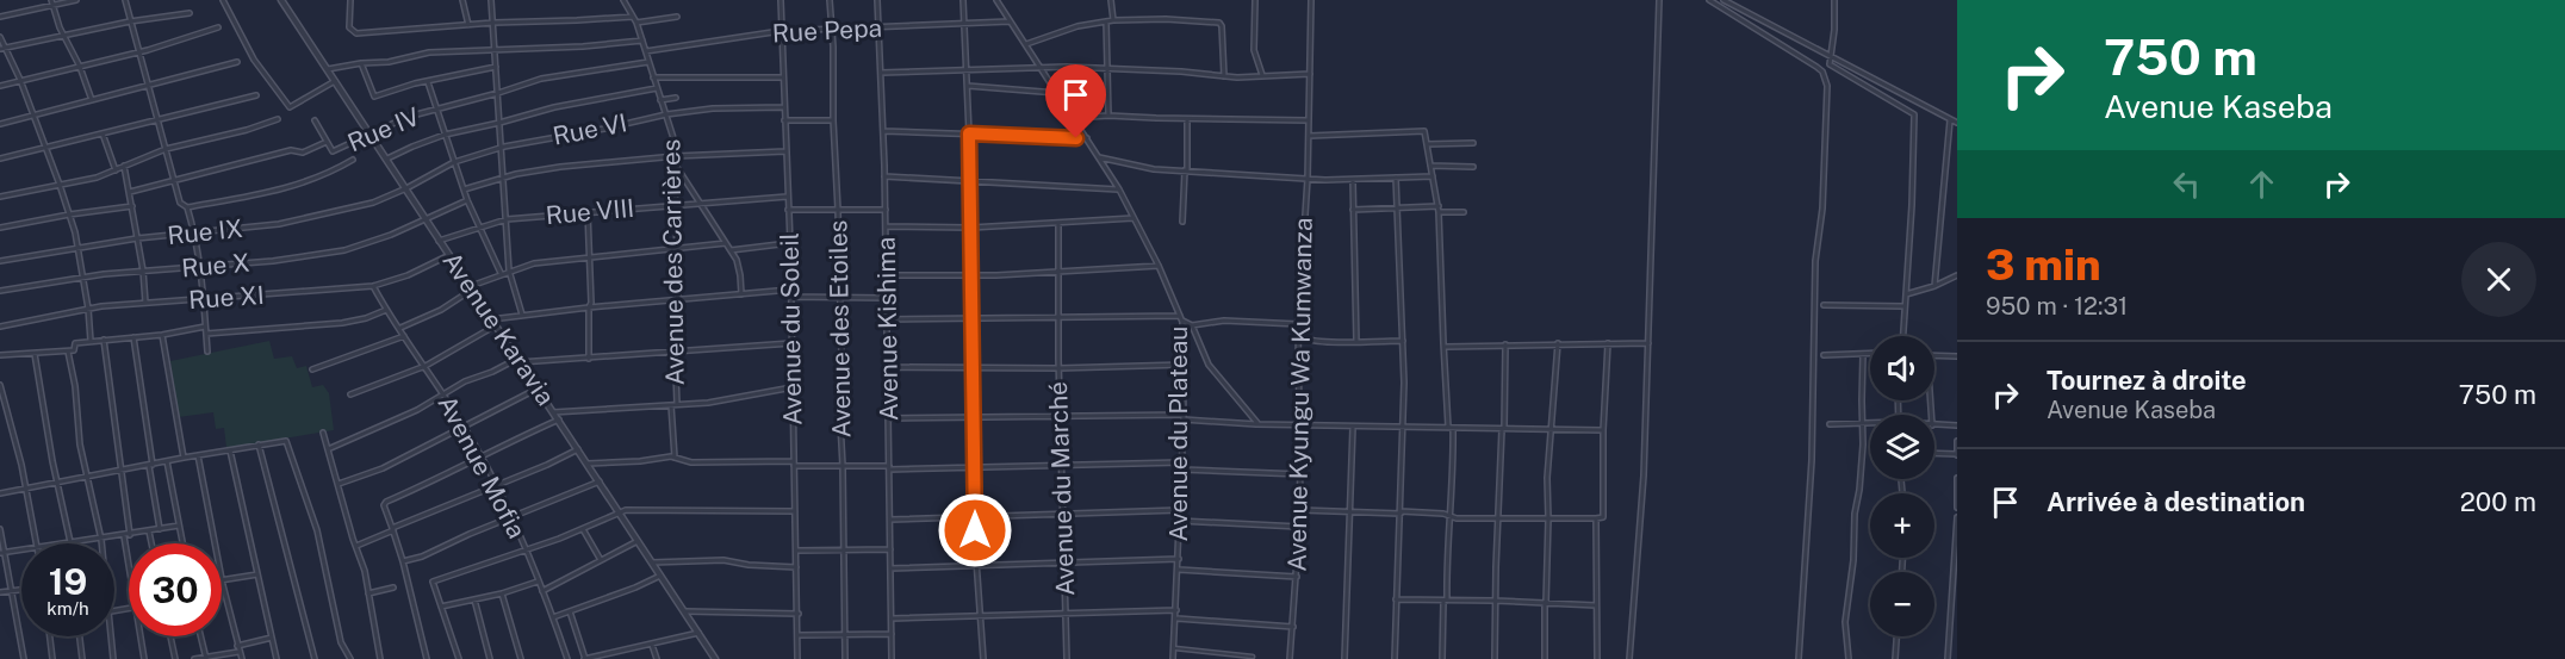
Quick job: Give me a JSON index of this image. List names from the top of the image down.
{
  "streets": {
    "street": [
      "Rue Pepa",
      "Rue IV",
      "Rue VI",
      "Rue VIII",
      "Rue IX",
      "Avenue des Carrières",
      "Rue X",
      "Rue XI",
      "Avenue Karavia",
      "Avenue du Soleil",
      "Avenue des Etoiles",
      "Avenue Kishima",
      "Avenue Kyungu Wa Kumwanza",
      "Avenue du Plateau",
      "Avenue Mofia",
      "Avenue du Marché"
    ]
  },
  "crossings": [
    ["Rue Pepa", "Avenue des Carrières"],
    ["Rue Pepa", "Avenue du Soleil"],
    ["Rue Pepa", "Avenue des Etoiles"],
    ["Rue Pepa", "Avenue Kishima"],
    ["Rue Pepa", "Avenue du Plateau"],
    ["Rue IV", "Avenue des Carrières"],
    ["Rue IV", "Avenue Karavia"],
    ["Rue VI", "Rue IX"],
    ["Rue VI", "Avenue des Carrières"],
    ["Rue VI", "Avenue Karavia"],
    ["Rue VI", "Avenue du Soleil"],
    ["Rue VIII", "Avenue des Carrières"],
    ["Rue VIII", "Avenue Karavia"],
    ["Rue VIII", "Avenue du Soleil"],
    ["Rue IX", "Avenue Karavia"],
    ["Rue X", "Avenue Karavia"],
    ["Rue XI", "Avenue Karavia"],
    ["Rue XI", "Avenue Mofia"]
  ],
  "page": {
    "turn": ["750 m", "Avenue Kaseba"],
    "heading": ["3 min", "950 m · 12:31"],
    "map_buttons": ["+", "−"],
    "list": [
      {
        "name": "Tournez à droite",
        "note": "Avenue Kaseba",
        "value": "750 m"
      },
      {
        "name": "Arrivée à destination",
        "value": "200 m"
      }
    ],
    "speed": "19 km/h",
    "limit": "30"
  }
}
